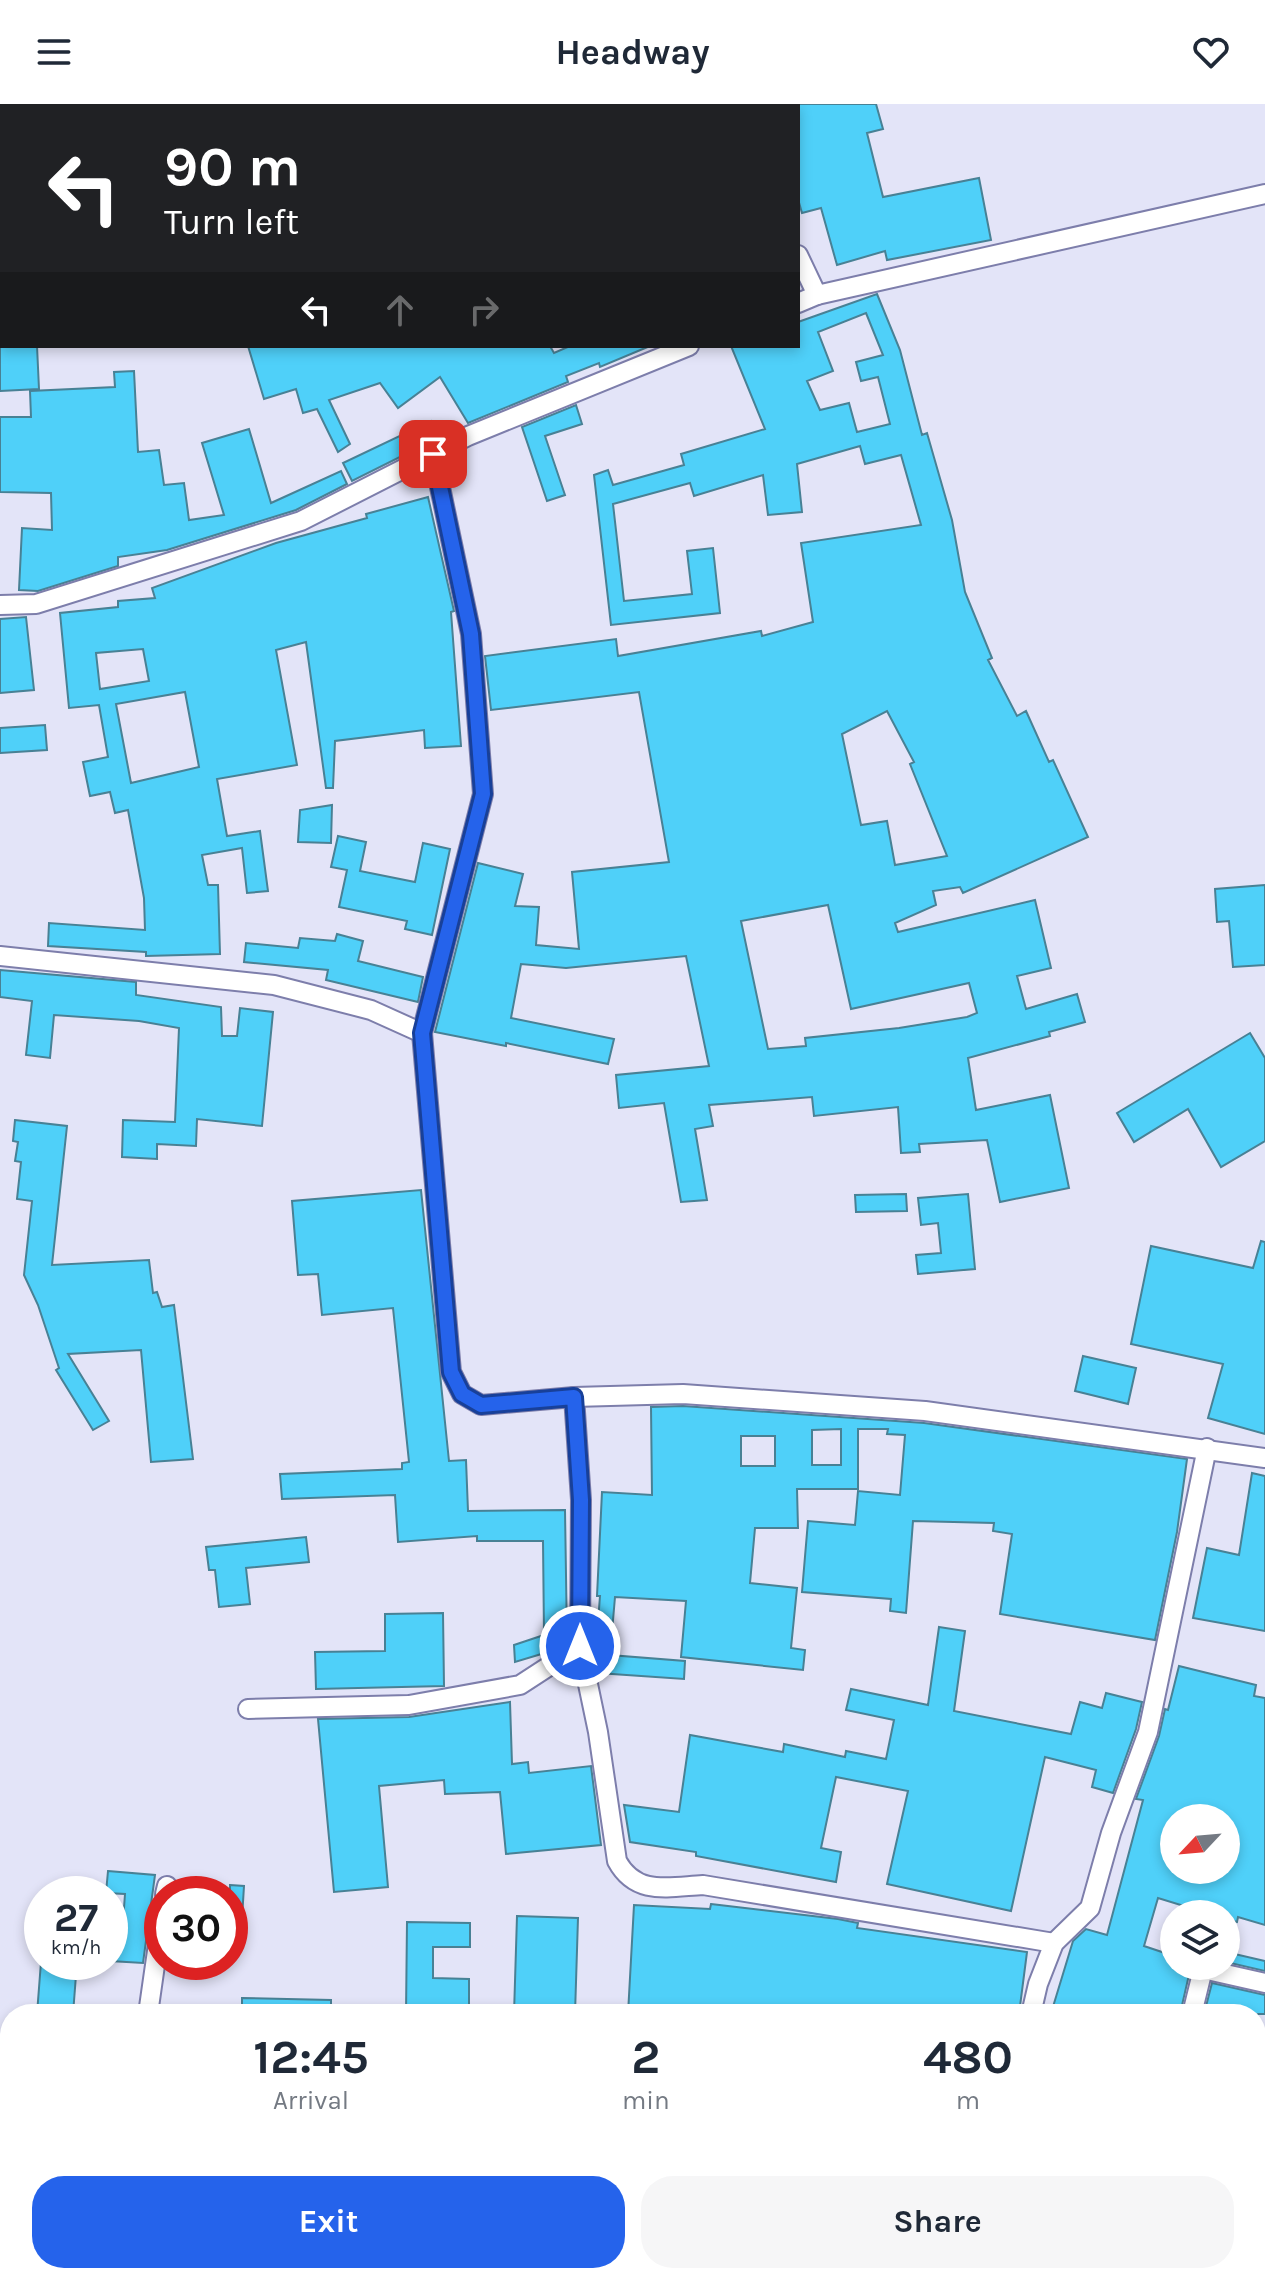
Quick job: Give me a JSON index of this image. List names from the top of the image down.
{
  "north": "bottom left",
  "page": {
    "header": "Headway",
    "turn": ["90 m", "Turn left"],
    "speed": "27 km/h",
    "limit": "30",
    "eta": [
      "12:45",
      "Arrival",
      "2",
      "min",
      "480",
      "m"
    ],
    "buttons": ["Exit", "Share"]
  }
}
